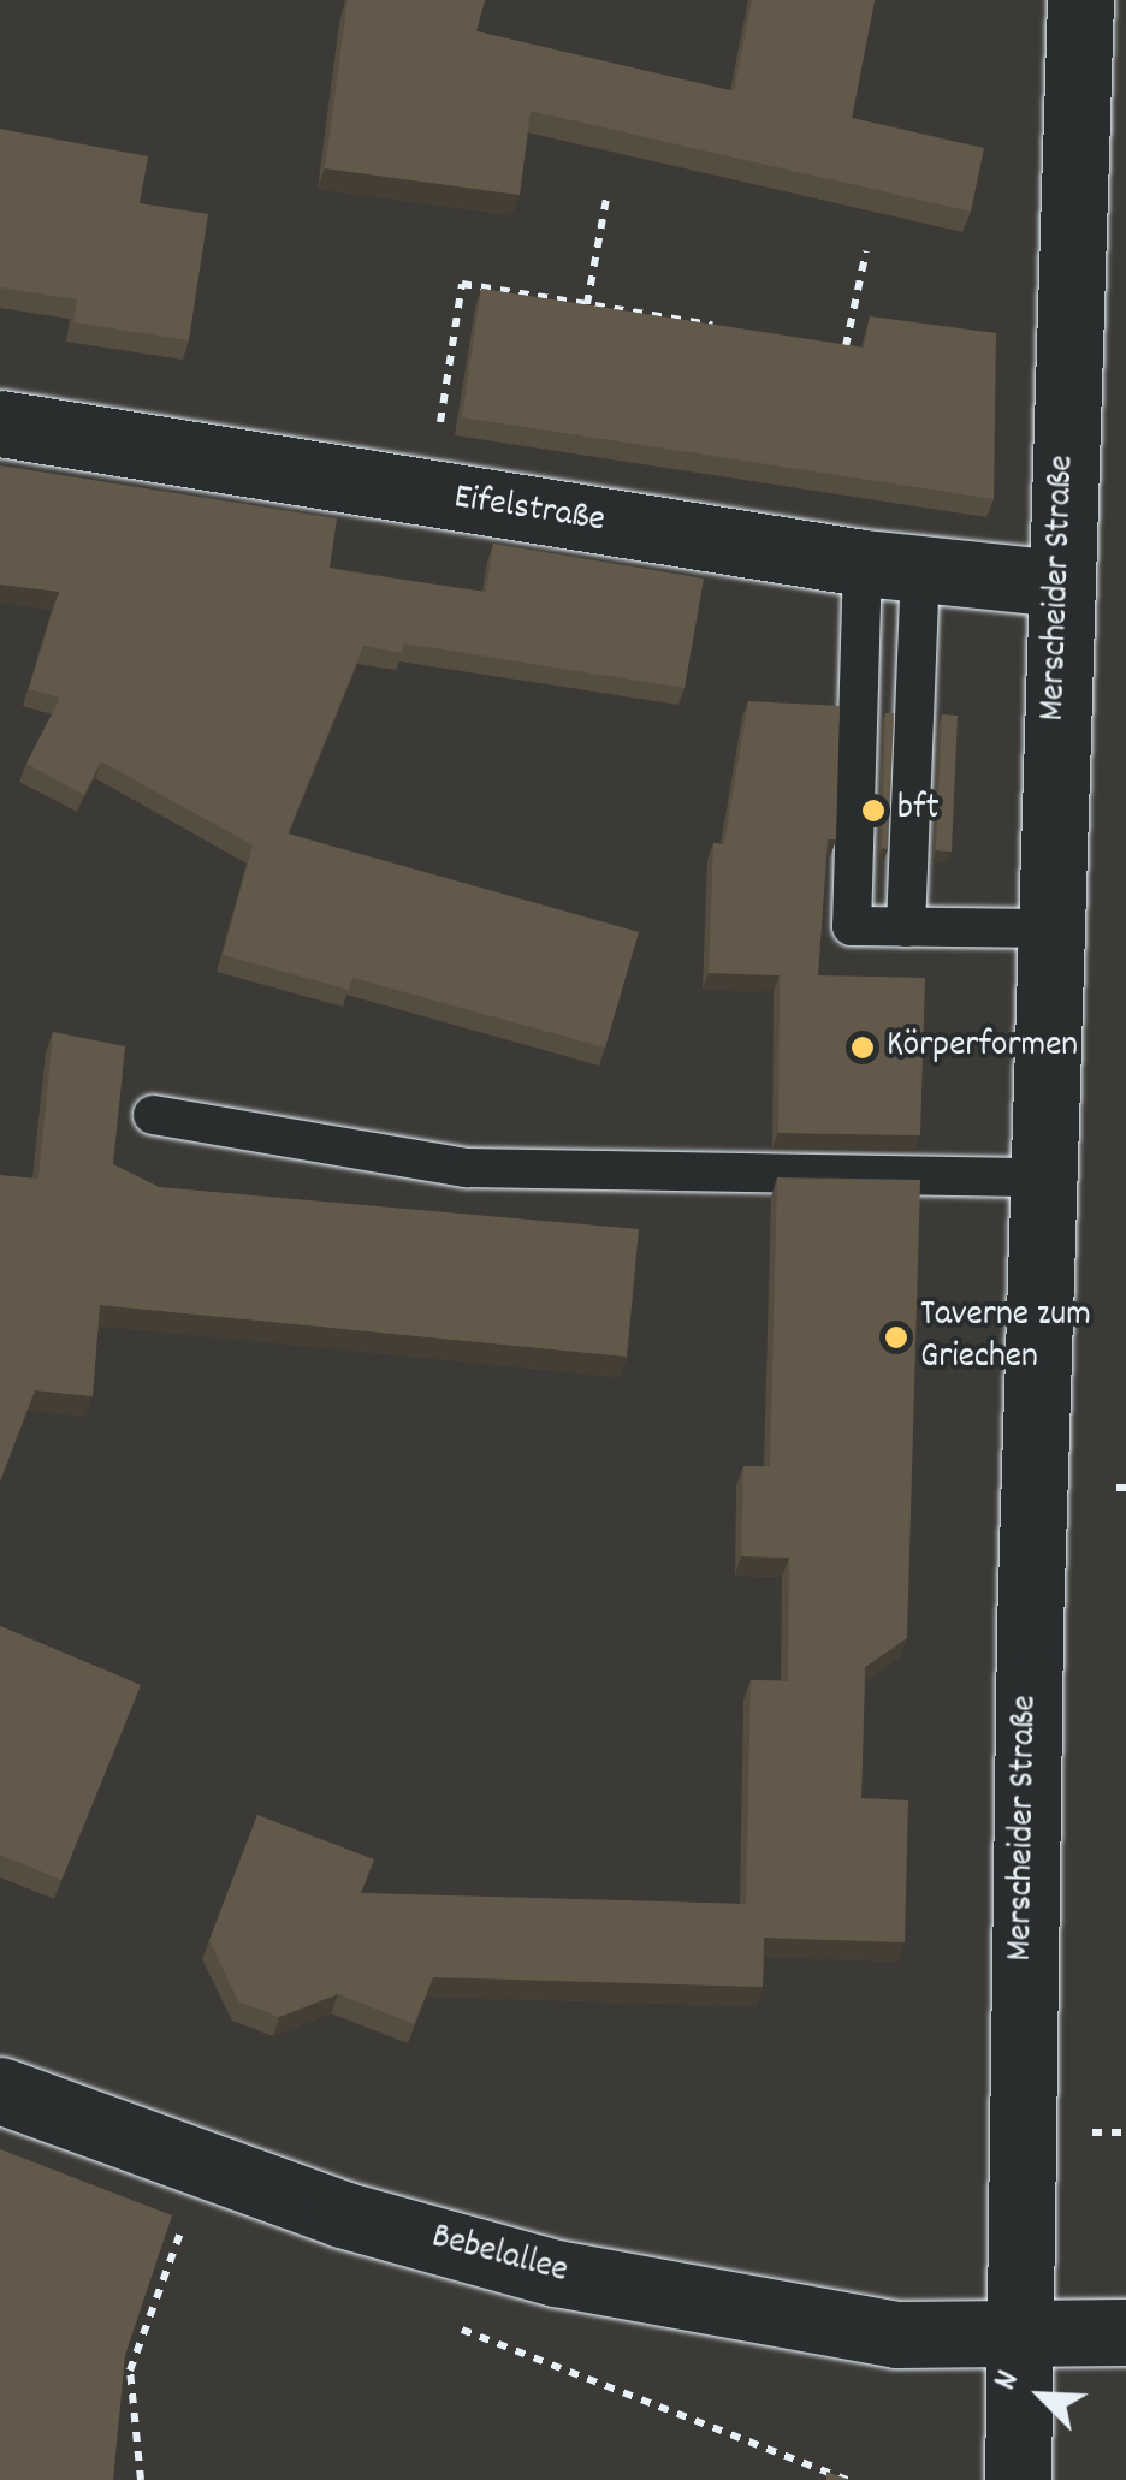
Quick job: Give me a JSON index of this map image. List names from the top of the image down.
{
  "streets": {
    "main road": ["Eifelstraße", "Merscheider Straße", "Bebelallee"]
  },
  "crossings": [
    ["Eifelstraße", "Merscheider Straße"],
    ["Merscheider Straße", "Bebelallee"]
  ],
  "places": ["bft", "Körperformen", "Taverne zum Griechen"],
  "north": "top left"
}
